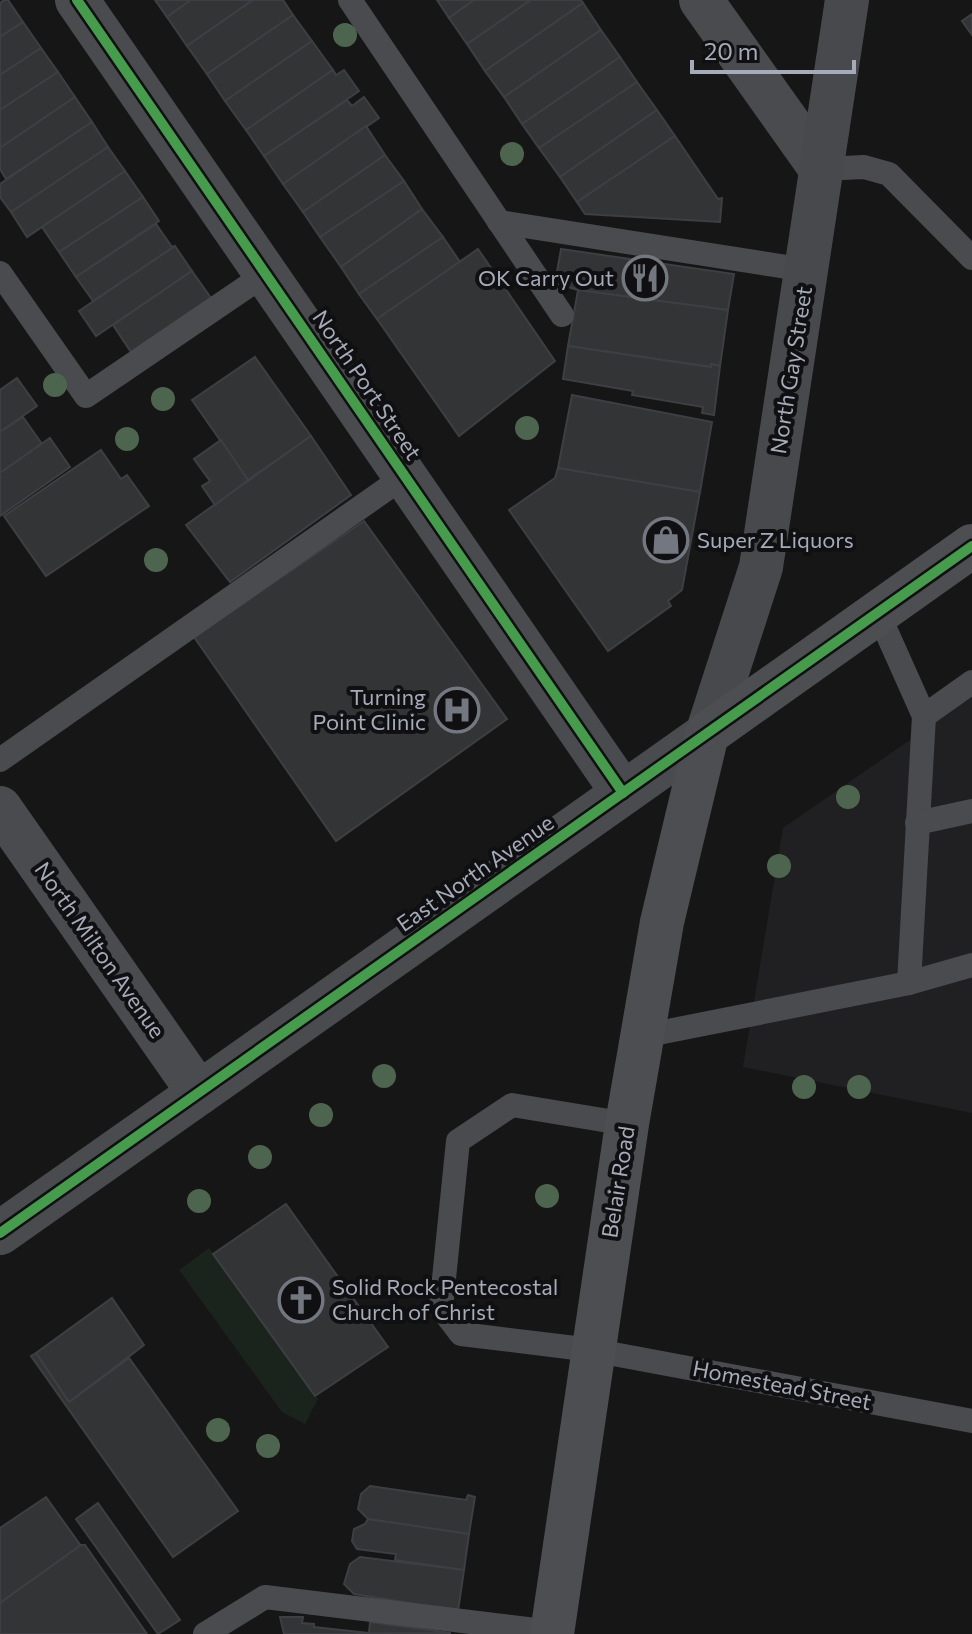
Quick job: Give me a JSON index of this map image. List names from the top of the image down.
{
  "streets": {
    "main road": ["North Gay Street", "East North Avenue", "Belair Road"],
    "street": ["North Port Street", "North Milton Avenue"],
    "lane": ["Homestead Street"]
  },
  "crossings": [
    ["North Gay Street", "East North Avenue"],
    ["North Gay Street", "Belair Road"],
    ["North Port Street", "East North Avenue"],
    ["East North Avenue", "North Milton Avenue"],
    ["East North Avenue", "Belair Road"],
    ["Belair Road", "Homestead Street"]
  ],
  "places": {
    "restaurant": ["OK Carry Out"],
    "shop": ["Super Z Liquors"],
    "hospital": ["Turning Point Clinic"],
    "church": ["Solid Rock Pentecostal Church of Christ"]
  },
  "scale_bar": "20 m"
}
